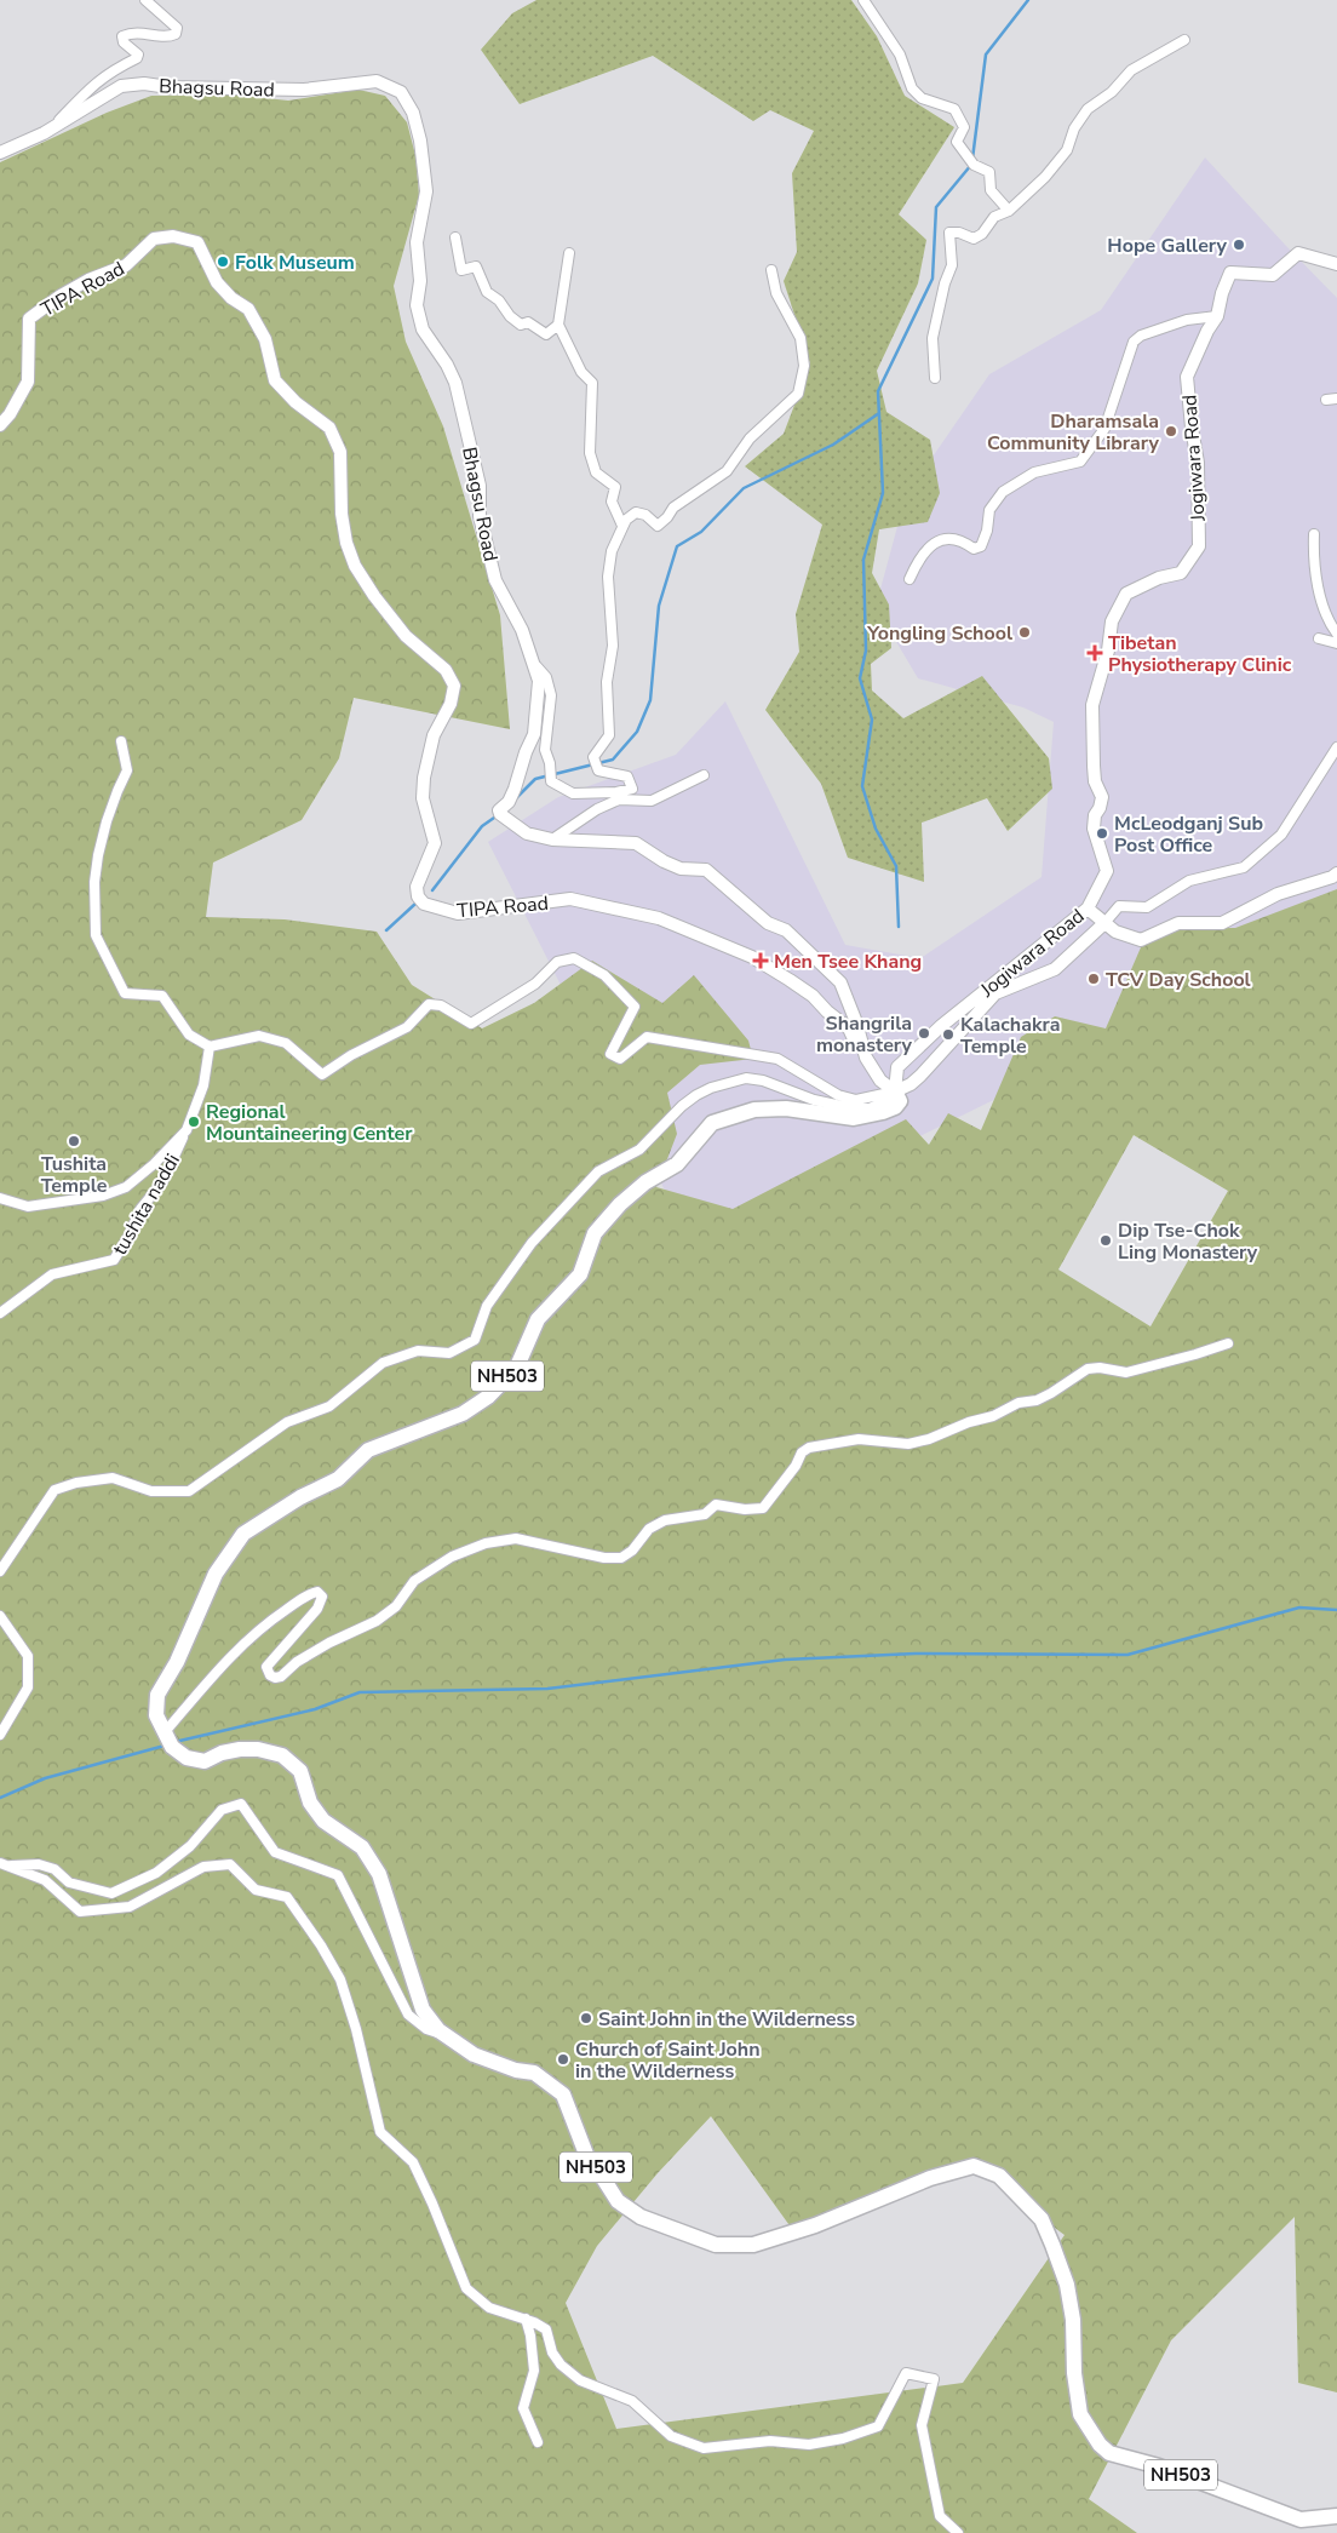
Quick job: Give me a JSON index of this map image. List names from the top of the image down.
{
  "streets": {
    "main road": ["NH503"],
    "street": [
      "Bhagsu Road",
      "TIPA Road",
      "Jogiwara Road",
      "tushita naddi"
    ]
  },
  "crossings": [
    ["Bhagsu Road", "TIPA Road"],
    ["Bhagsu Road", "Jogiwara Road"],
    ["Bhagsu Road", "NH503"],
    ["Jogiwara Road", "NH503"]
  ],
  "places": {
    "other": [
      "Hope Gallery",
      "Folk Museum",
      "Dharamsala Community Library",
      "Yongling School",
      "McLeodganj Sub Post Office",
      "TCV Day School",
      "Shangrila monastery",
      "Kalachakra Temple",
      "Regional Mountaineering Center",
      "Tushita Temple",
      "Dip Tse-Chok Ling Monastery",
      "Saint John in the Wilderness",
      "Church of Saint John in the Wilderness"
    ],
    "health": ["Tibetan Physiotherapy Clinic", "Men Tsee Khang"]
  }
}
